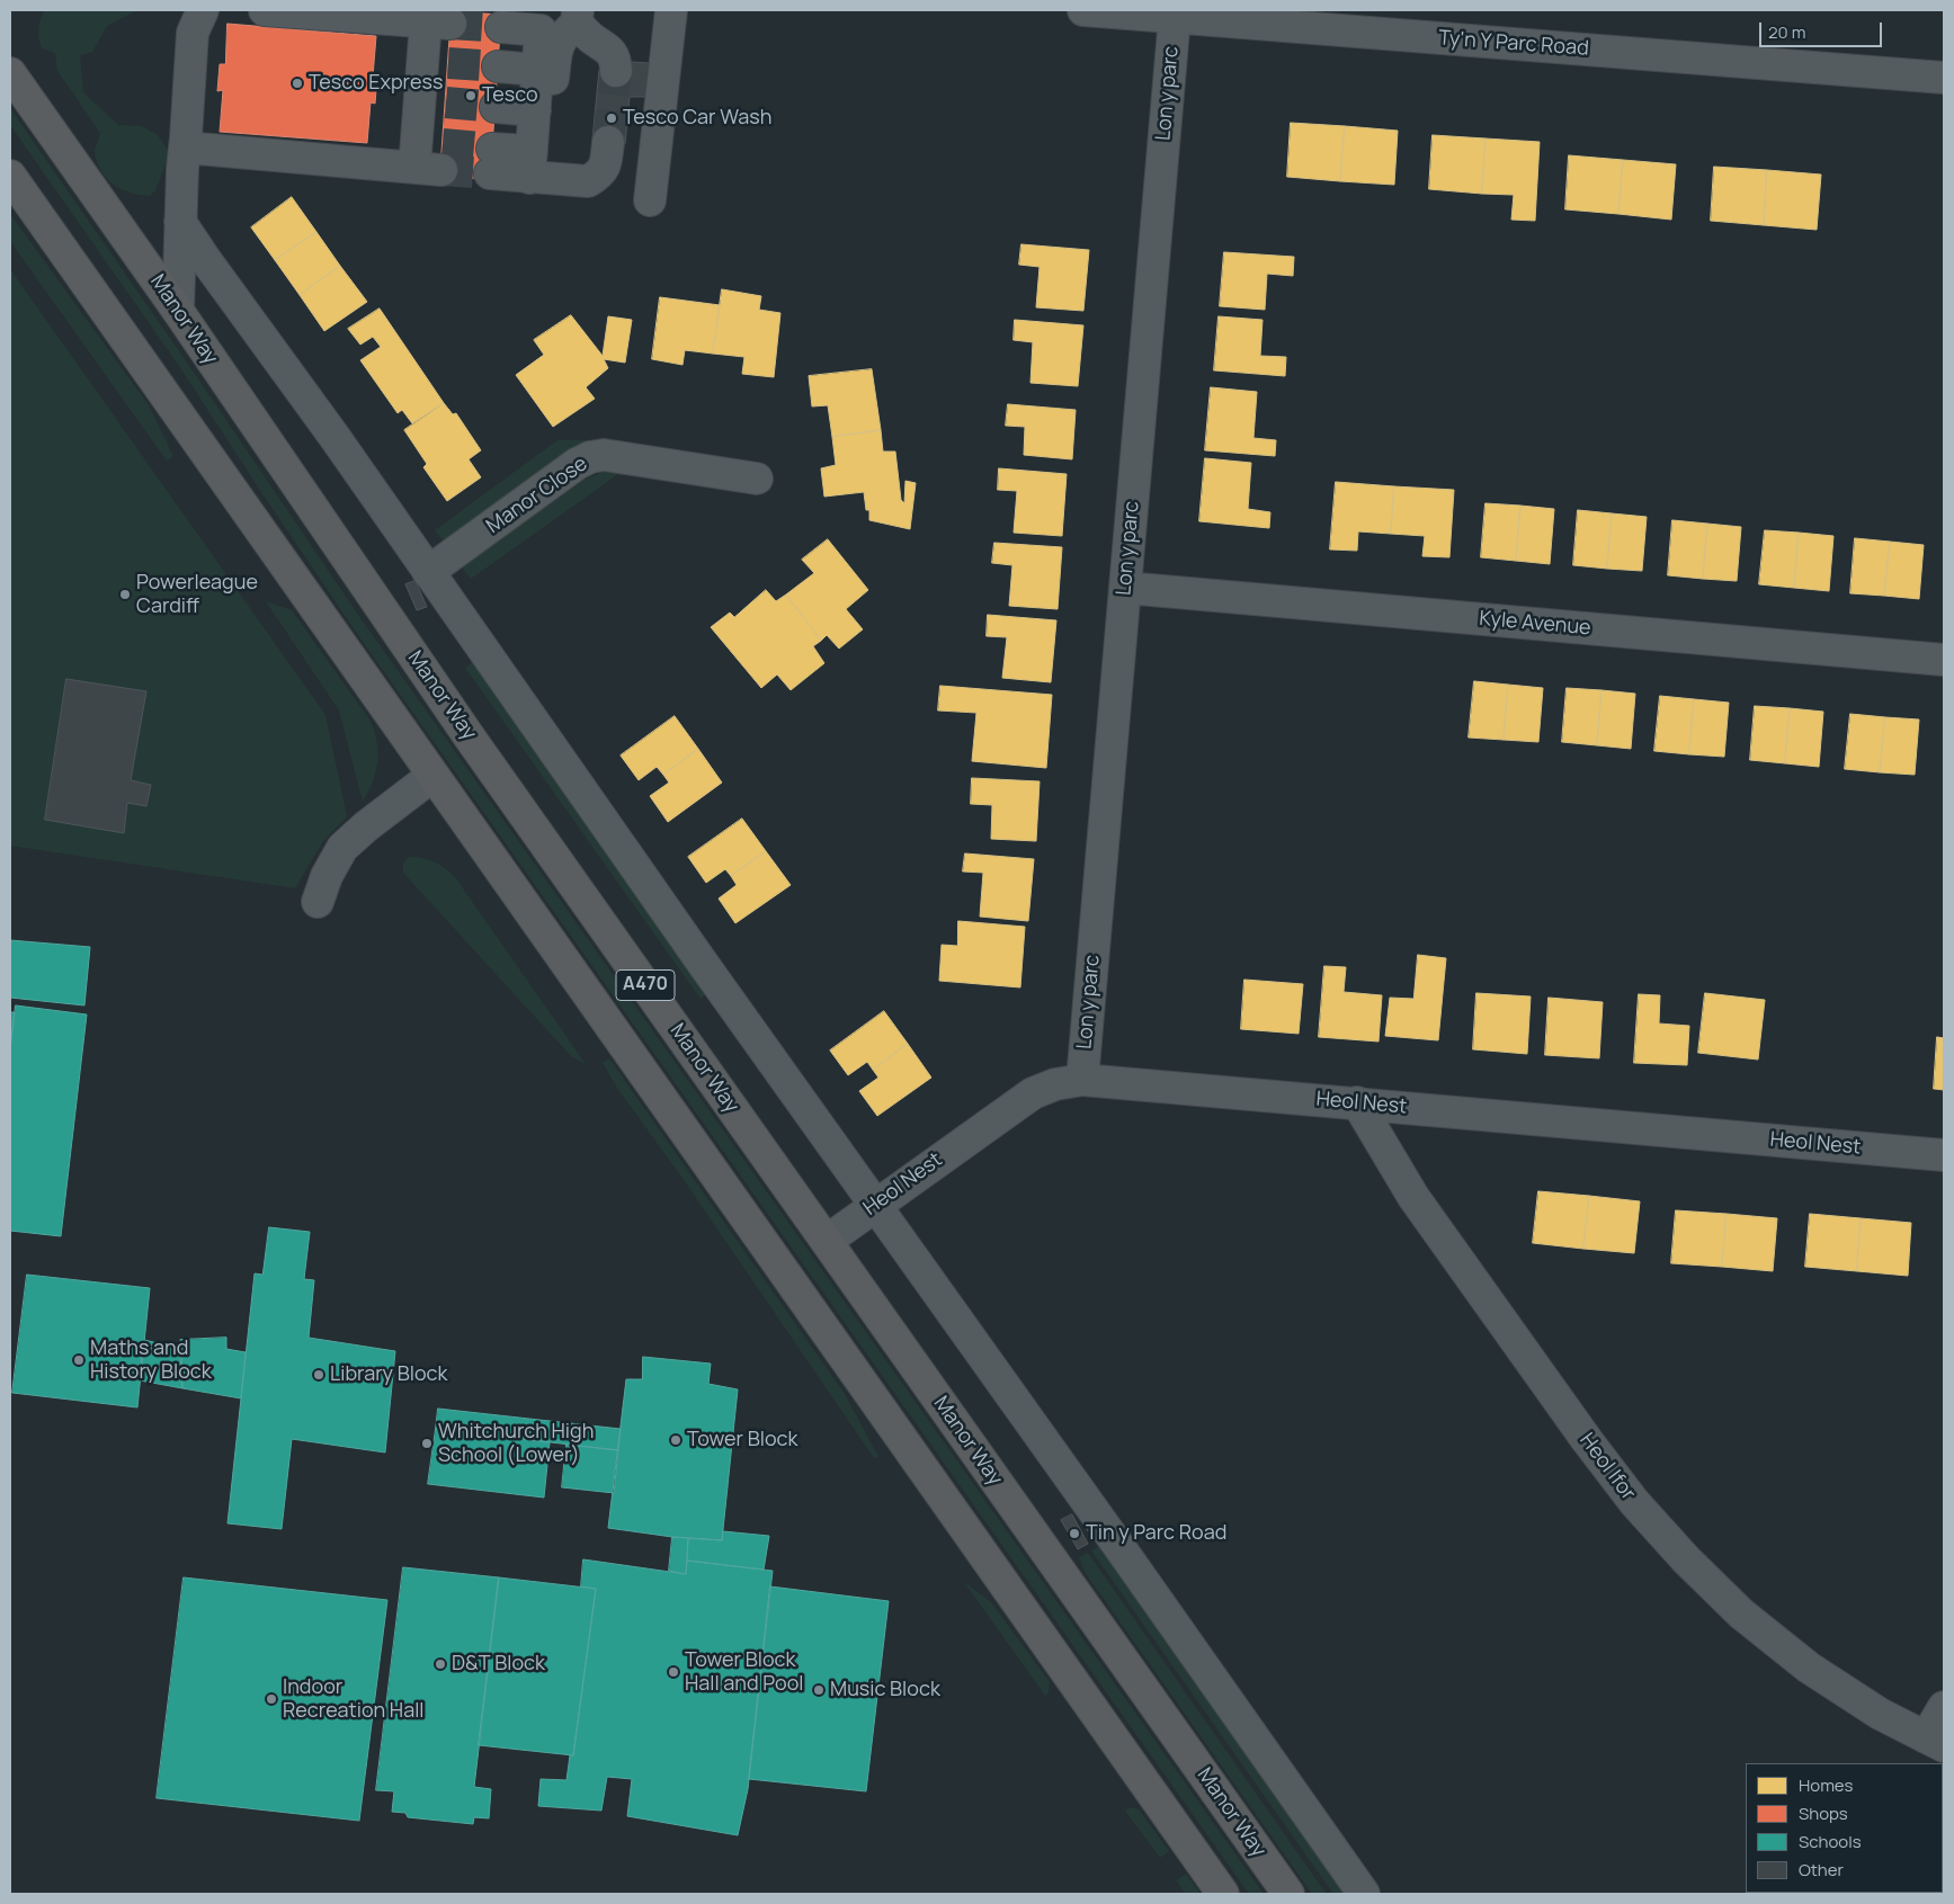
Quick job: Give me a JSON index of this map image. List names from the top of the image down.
{
  "streets": {
    "highway": ["Manor Way", "A470"],
    "street": [
      "Ty'n Y Parc Road",
      "Lon y parc",
      "Manor Close",
      "Kyle Avenue",
      "Heol Nest",
      "Heol Ifor"
    ]
  },
  "crossings": [
    ["Ty'n Y Parc Road", "Lon y parc"],
    ["Lon y parc", "Kyle Avenue"],
    ["Lon y parc", "Heol Nest"],
    ["Manor Way", "Heol Nest"],
    ["Heol Nest", "Heol Ifor"]
  ],
  "places": [
    "Tesco Express",
    "Tesco",
    "Tesco Car Wash",
    "Powerleague Cardiff",
    "Maths and History Block",
    "Library Block",
    "Tower Block",
    "Whitchurch High School (Lower)",
    "Tin y Parc Road",
    "D&T Block",
    "Tower Block Hall and Pool",
    "Music Block",
    "Indoor Recreation Hall"
  ],
  "legend": [
    "Homes",
    "Shops",
    "Schools",
    "Other"
  ],
  "scale_bar": "20 m"
}
